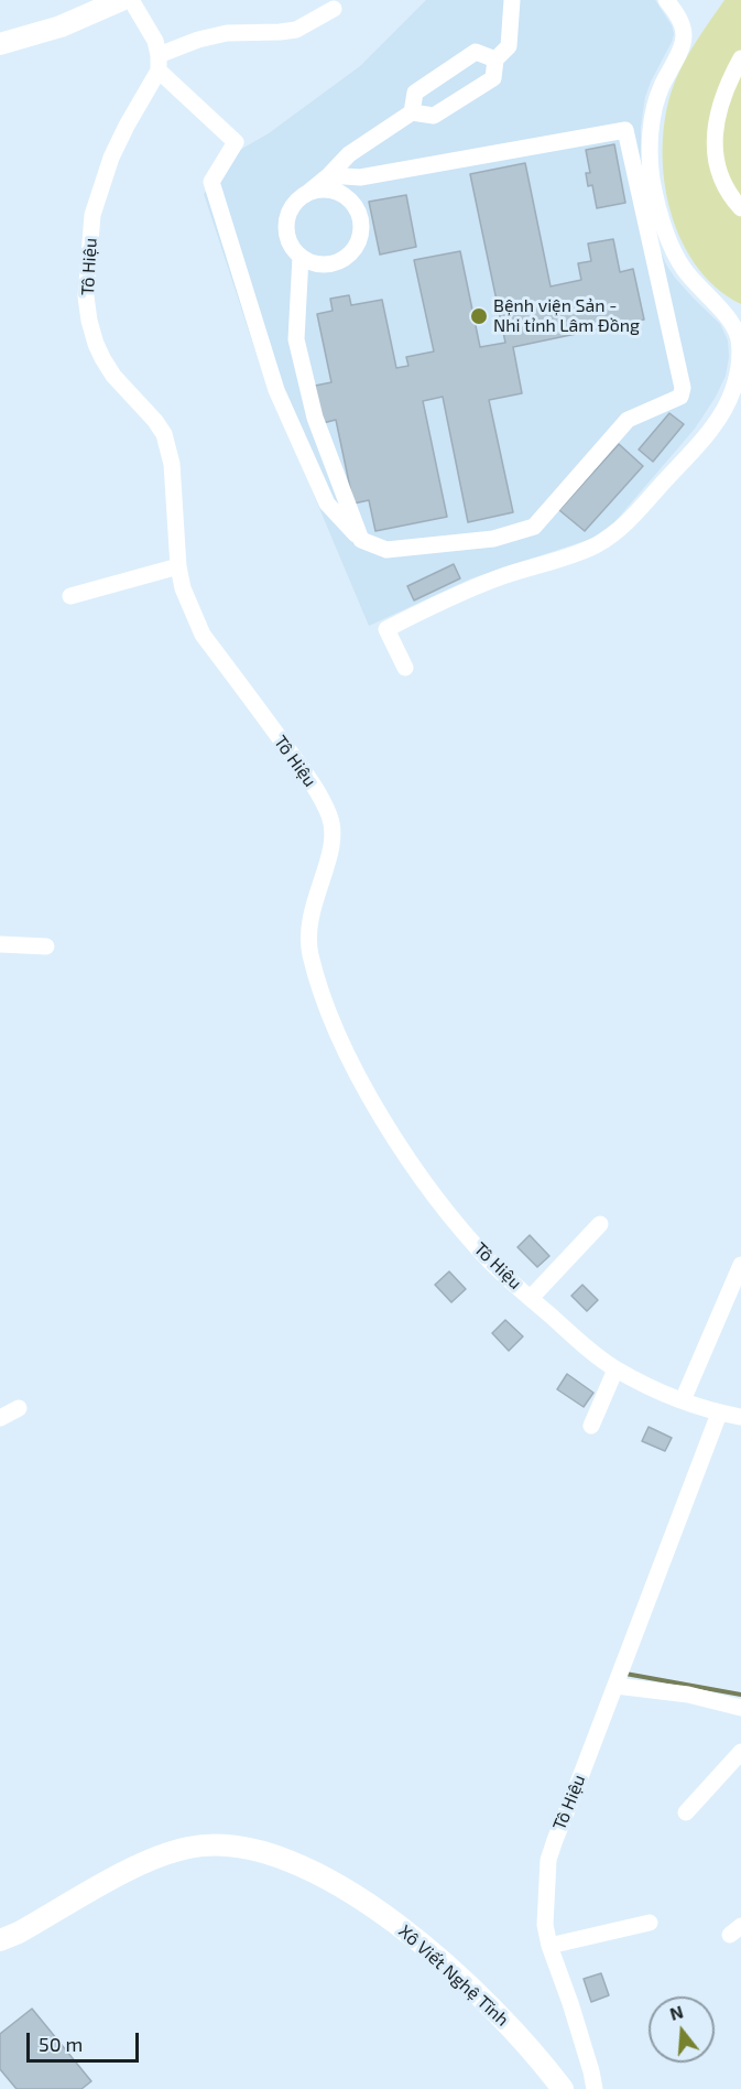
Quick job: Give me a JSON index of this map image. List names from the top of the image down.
{
  "streets": {
    "main road": ["Xô Viết Nghệ Tĩnh"],
    "street": ["Tô Hiệu"]
  },
  "places": ["Bệnh viện Sản - Nhi tỉnh Lâm Đồng"],
  "scale_bar": "50 m",
  "north": "top"
}
